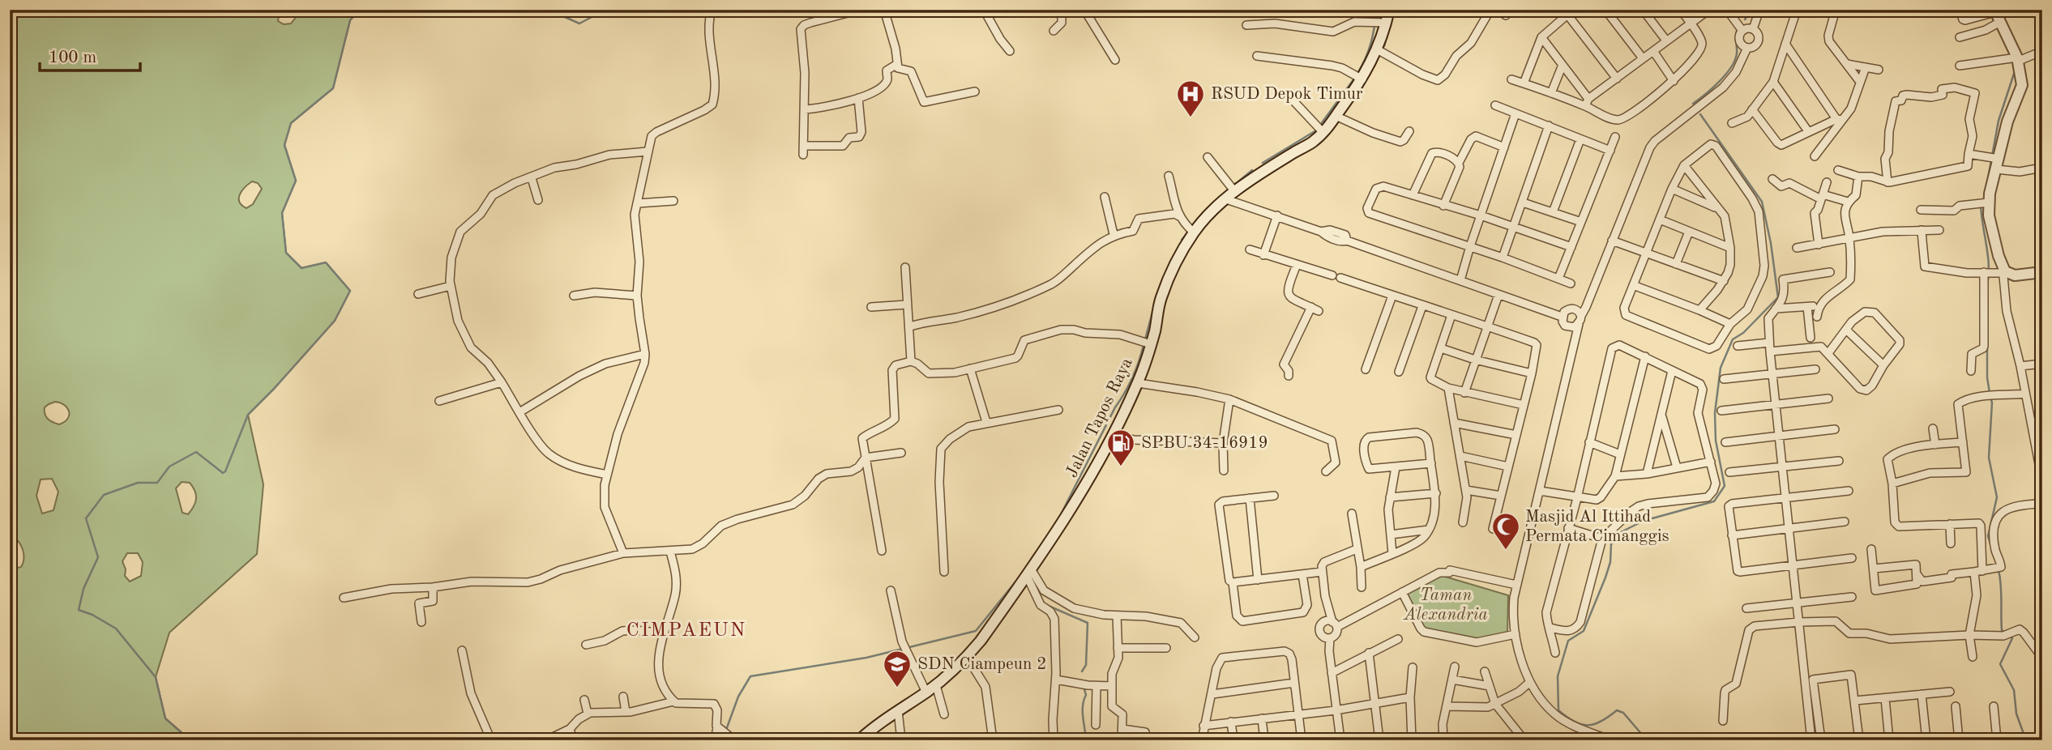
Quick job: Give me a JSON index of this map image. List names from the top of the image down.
{
  "streets": {
    "main road": ["Jalan Tapos Raya"]
  },
  "districts": ["CIMPAEUN"],
  "parks": ["Taman Alexandria"],
  "places": {
    "hospital": ["RSUD Depok Timur"],
    "fuel station": ["SPBU 34-16919"],
    "mosque": ["Masjid Al Ittihad Permata Cimanggis"],
    "school or university": ["SDN Ciampeun 2"]
  },
  "scale_bar": "100 m"
}
